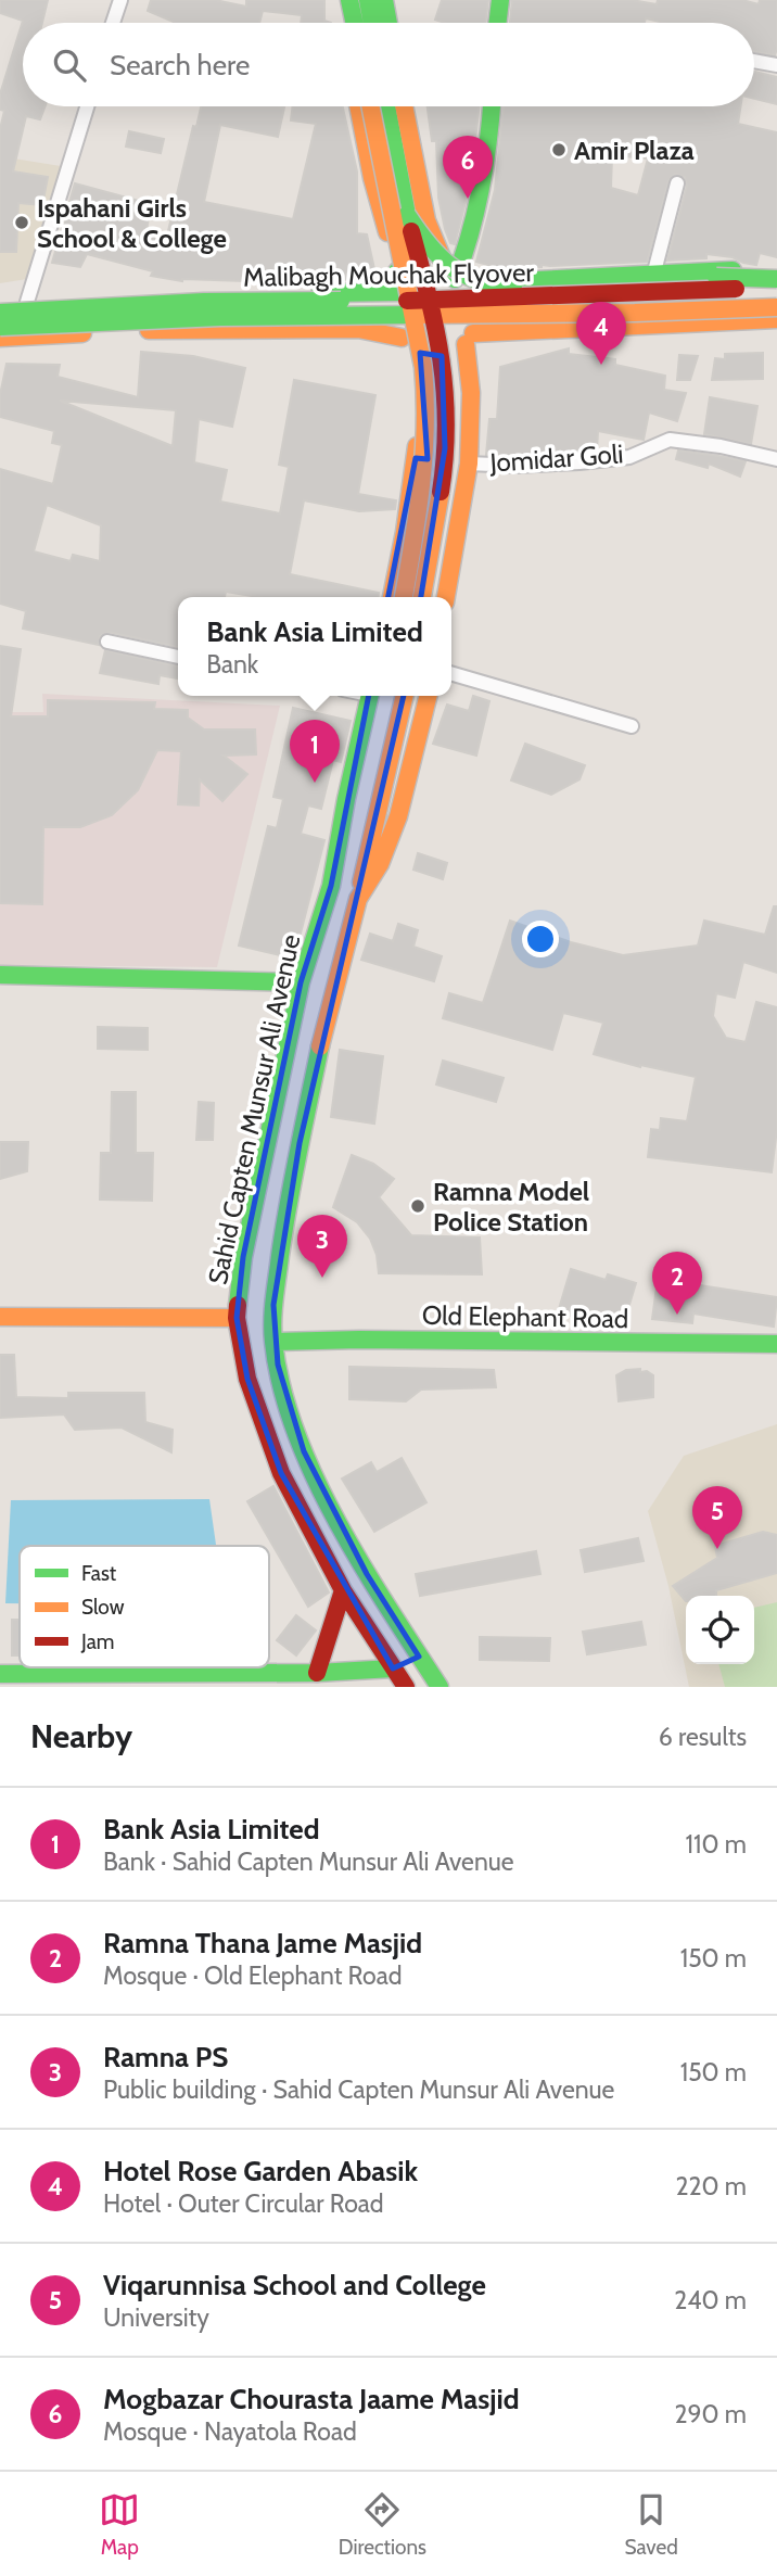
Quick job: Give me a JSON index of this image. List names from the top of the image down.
{
  "streets": {
    "main road": ["Malibagh Mouchak Flyover", "Sahid Capten Munsur Ali Avenue", "Old Elephant Road"],
    "street": ["Jomidar Goli"]
  },
  "crossings": [
    ["Sahid Capten Munsur Ali Avenue", "Old Elephant Road"]
  ],
  "places": ["Amir Plaza", "Ispahani Girls School & College", "Ramna Model Police Station"],
  "legend": ["Fast", "Slow", "Jam"],
  "page": {
    "search": "Search here",
    "pins": [
      "6",
      "4",
      "1",
      "3",
      "2",
      "5"
    ],
    "popup": ["Bank Asia Limited", "Bank"],
    "heading": ["Nearby", "6 results"],
    "list": [
      {
        "mark": "1",
        "name": "Bank Asia Limited",
        "note": "Bank · Sahid Capten Munsur Ali Avenue",
        "value": "110 m"
      },
      {
        "mark": "2",
        "name": "Ramna Thana Jame Masjid",
        "note": "Mosque · Old Elephant Road",
        "value": "150 m"
      },
      {
        "mark": "3",
        "name": "Ramna PS",
        "note": "Public building · Sahid Capten Munsur Ali Avenue",
        "value": "150 m"
      },
      {
        "mark": "4",
        "name": "Hotel Rose Garden Abasik",
        "note": "Hotel · Outer Circular Road",
        "value": "220 m"
      },
      {
        "mark": "5",
        "name": "Viqarunnisa School and College",
        "note": "University",
        "value": "240 m"
      },
      {
        "mark": "6",
        "name": "Mogbazar Chourasta Jaame Masjid",
        "note": "Mosque · Nayatola Road",
        "value": "290 m"
      }
    ],
    "nav": ["Map", "Directions", "Saved"]
  }
}
